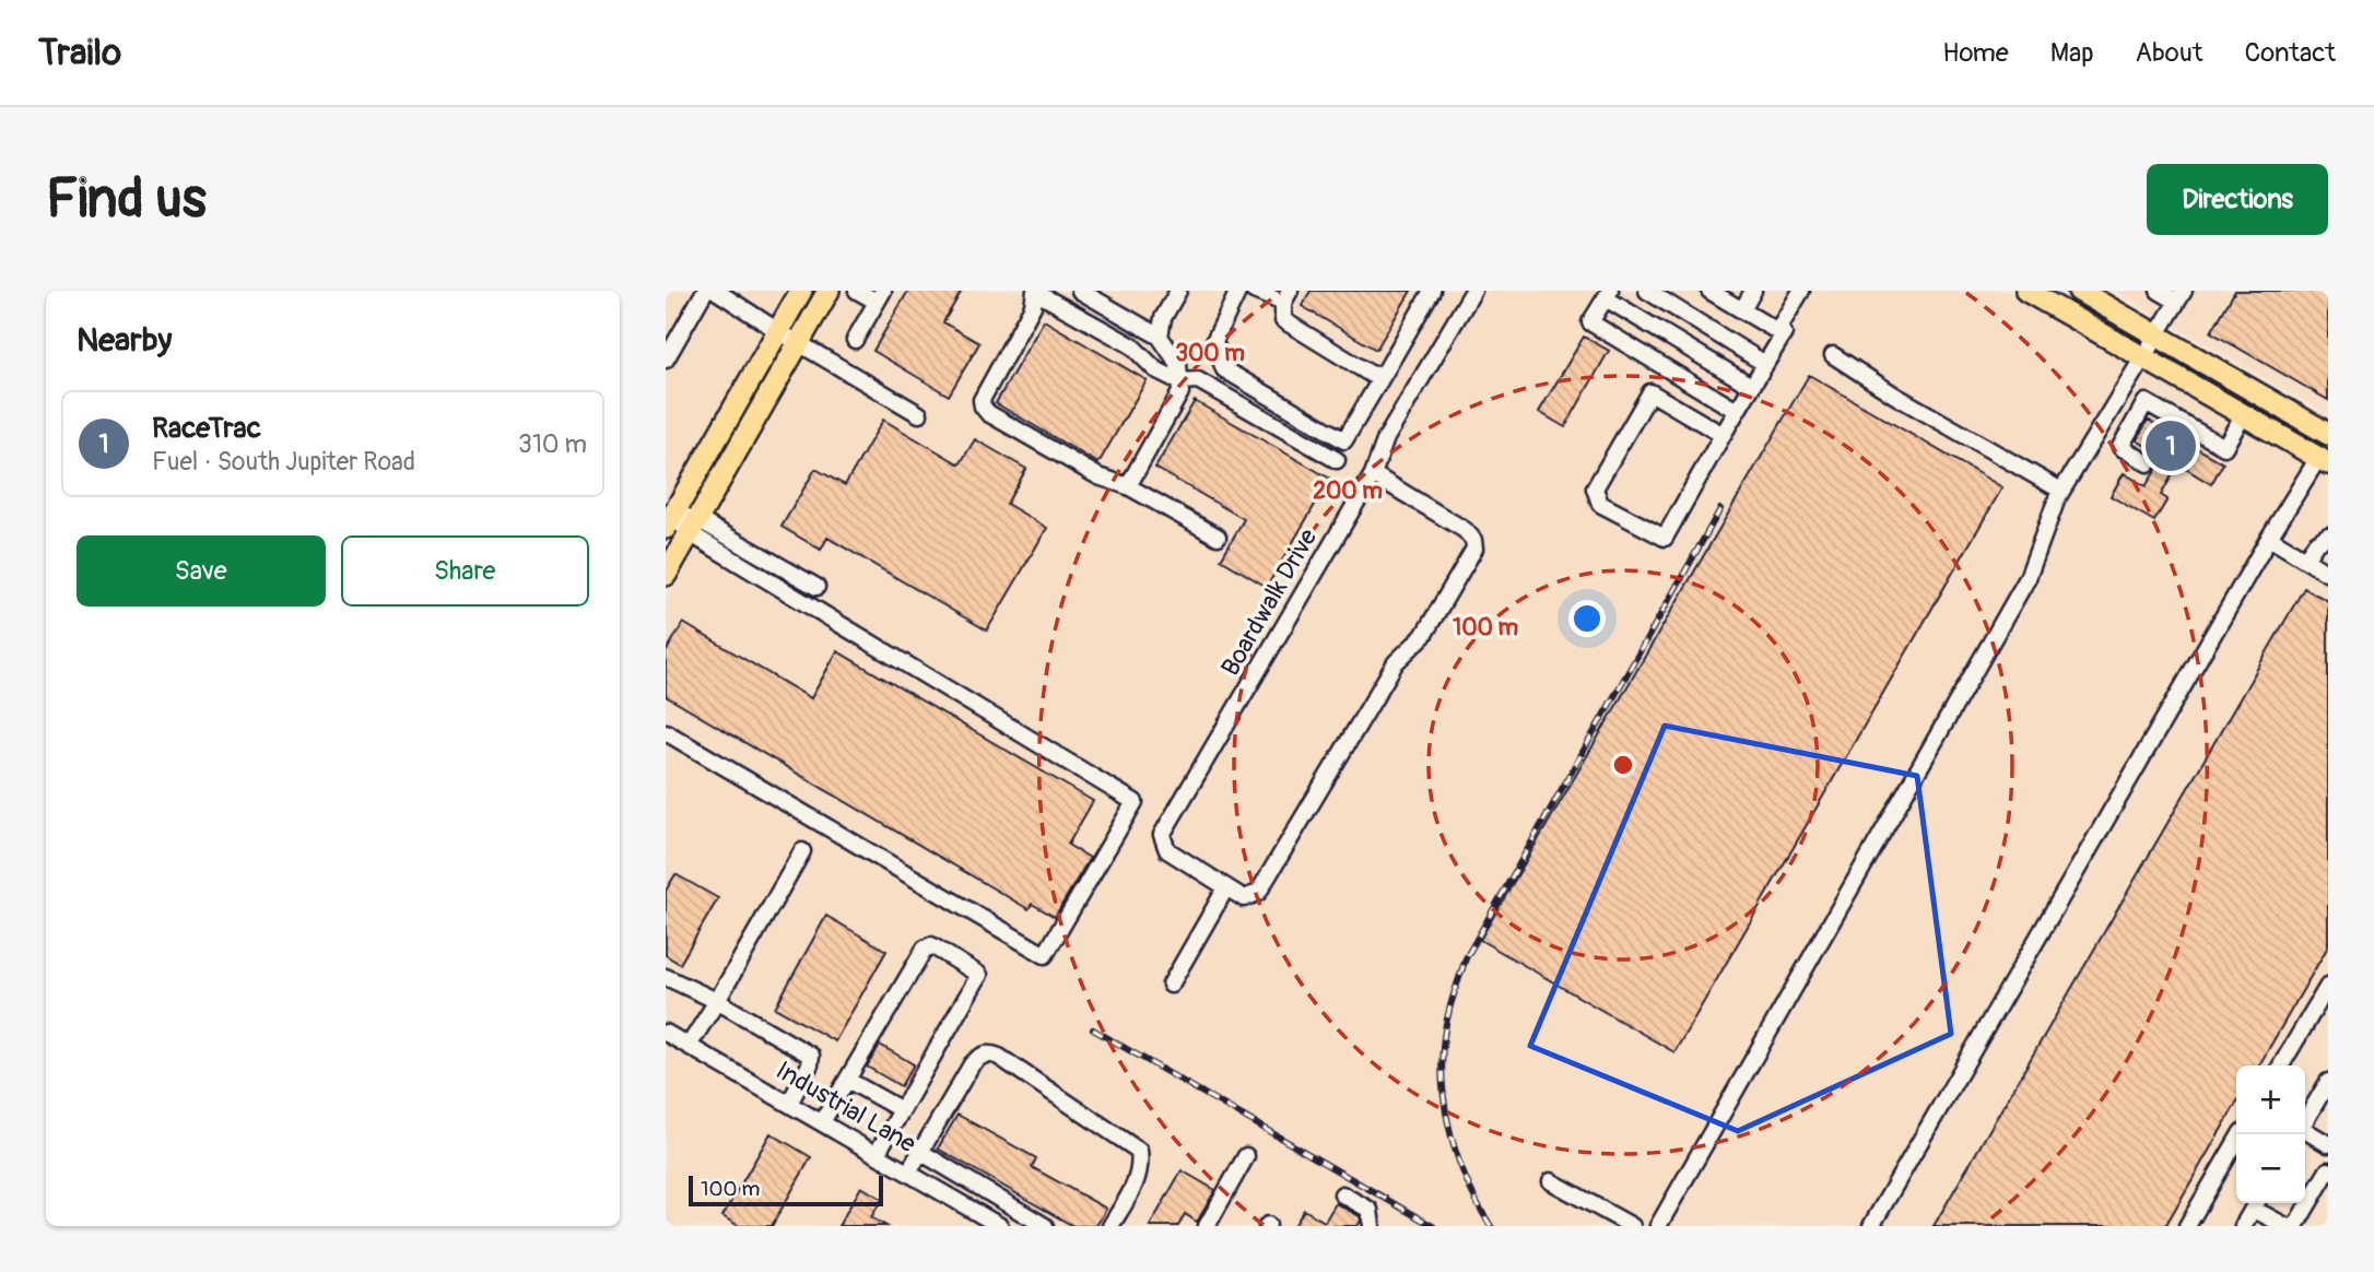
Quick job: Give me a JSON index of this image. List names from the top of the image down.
{
  "streets": {
    "street": ["Boardwalk Drive", "Industrial Lane"]
  },
  "scale_bar": "100 m",
  "page": {
    "header": "Trailo",
    "nav": [
      "Home",
      "Map",
      "About",
      "Contact"
    ],
    "buttons": [
      "Directions",
      ["Save", "Share"]
    ],
    "title": "Find us",
    "heading": "Nearby",
    "list": [
      {
        "mark": "1",
        "name": "RaceTrac",
        "note": "Fuel · South Jupiter Road",
        "value": "310 m"
      }
    ],
    "pins": "1",
    "map_buttons": ["+", "−"],
    "scale": "100 m"
  },
  "rings": ["300 m", "200 m", "100 m"]
}
